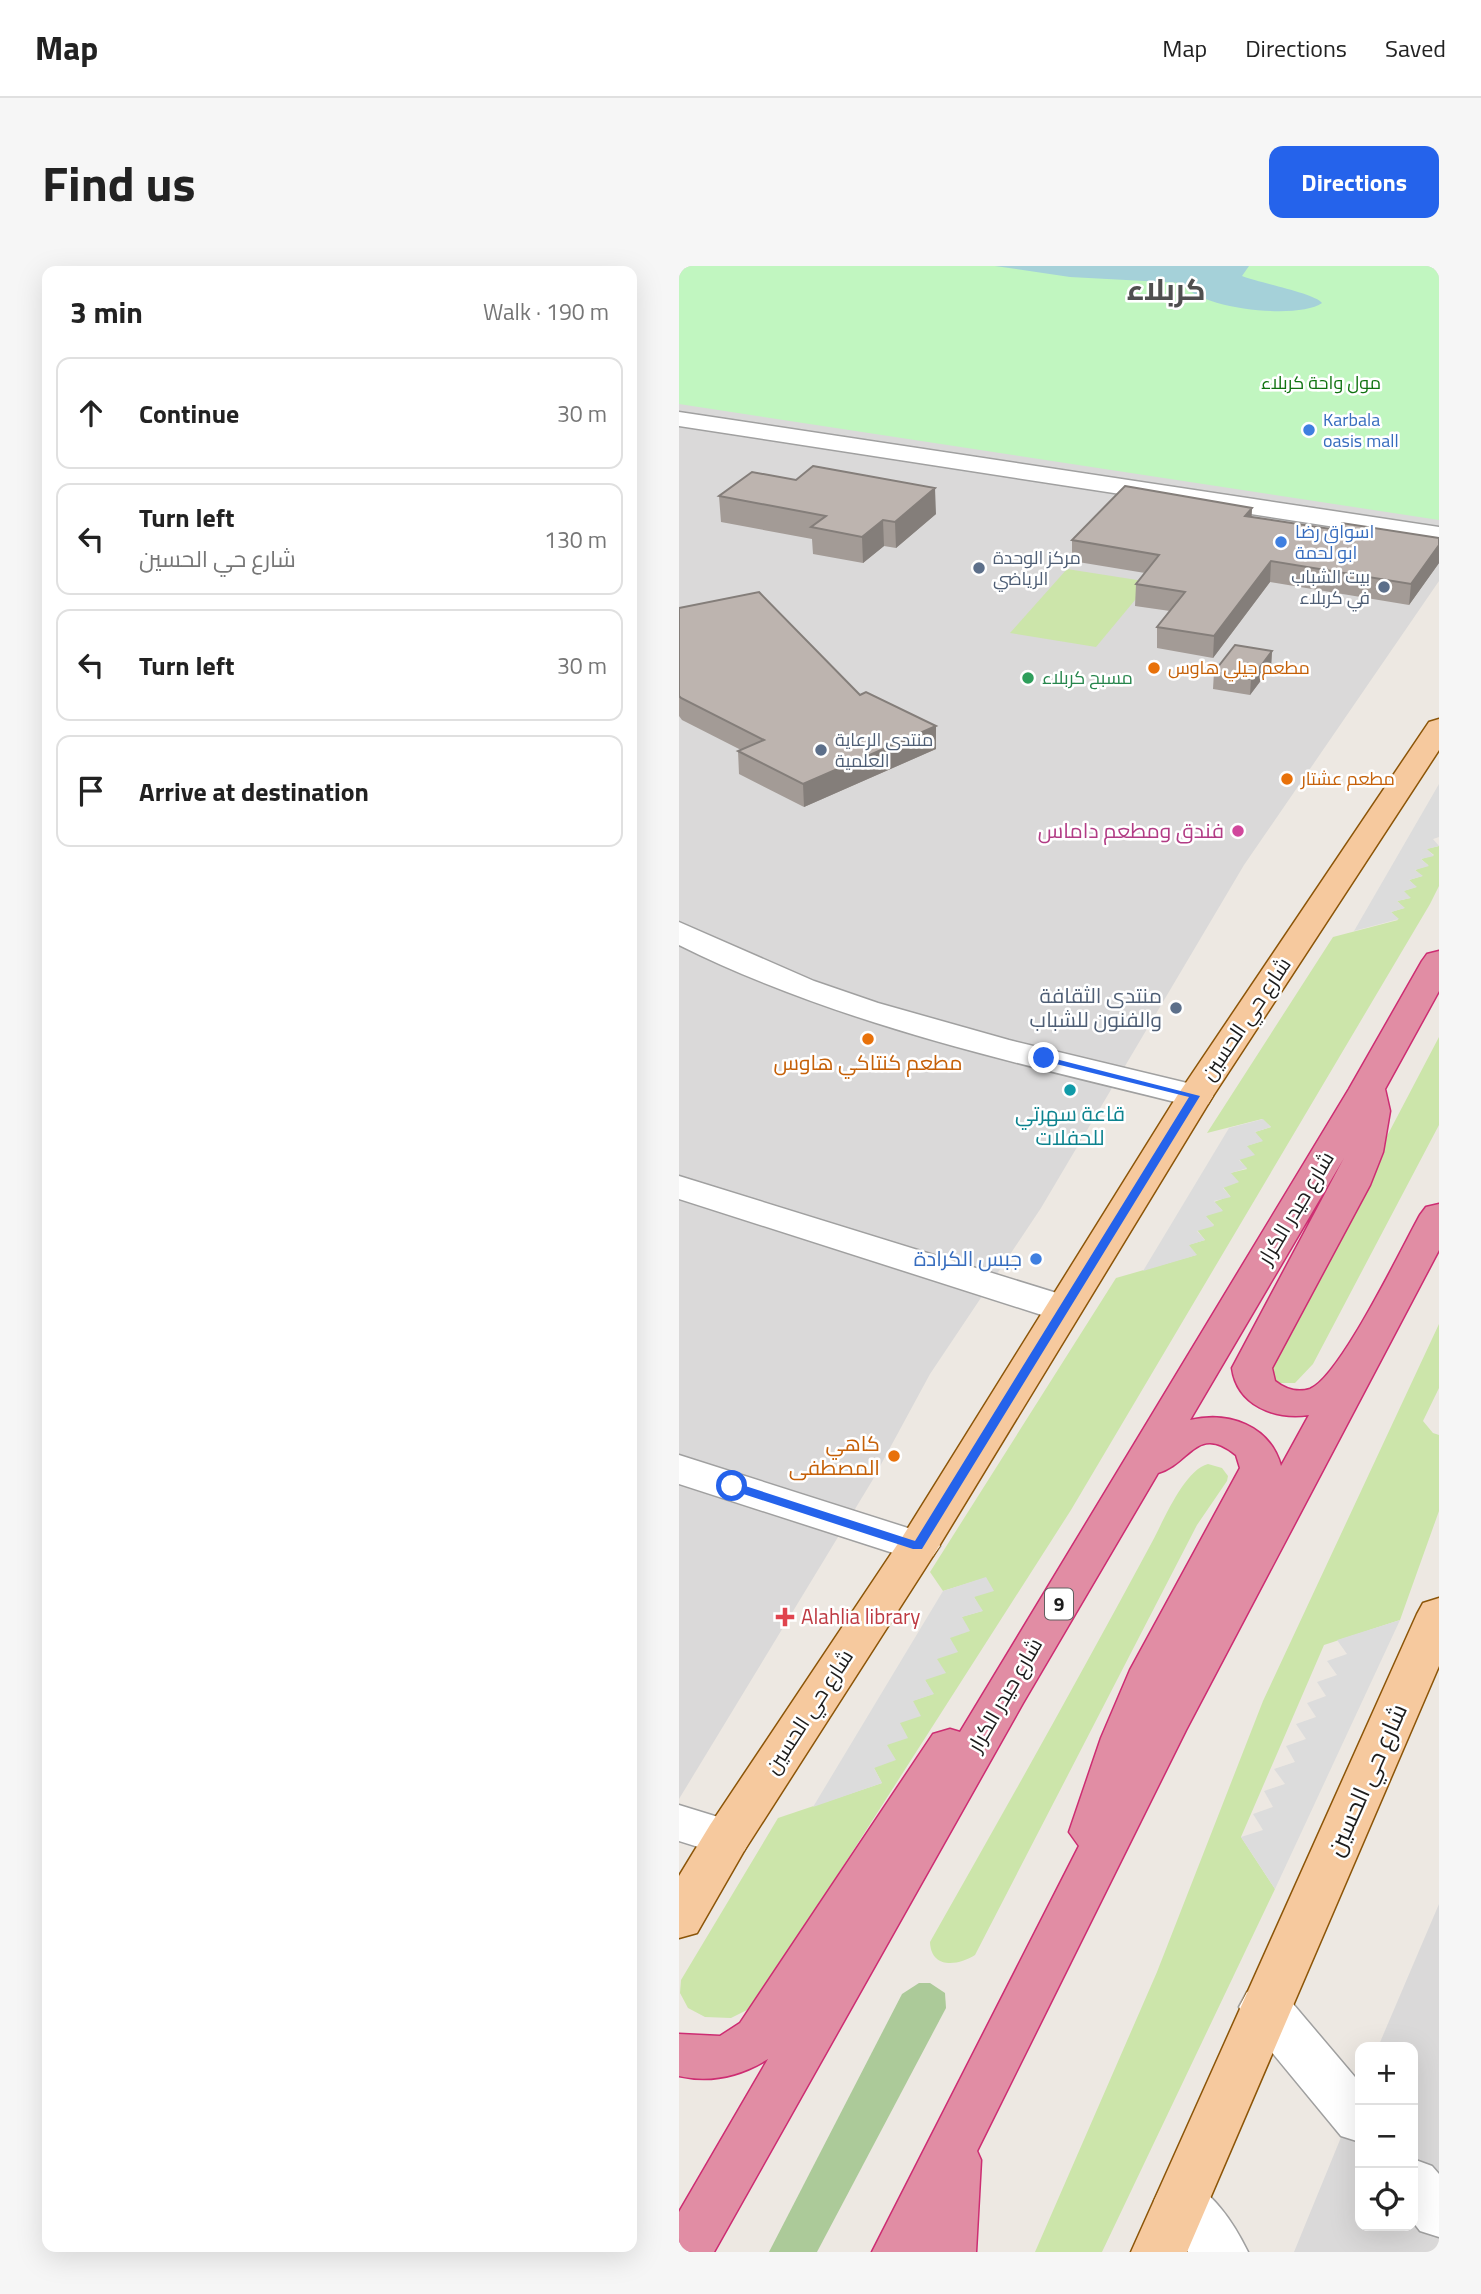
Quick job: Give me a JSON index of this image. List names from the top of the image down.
{
  "streets": {
    "highway": ["شارع حيدر الكرار", "9"],
    "main road": ["شارع حي الحسين"]
  },
  "districts": ["كربلاء"],
  "parks": ["مول واحة كربلاء"],
  "places": {
    "other": [
      "Karbala oasis mall",
      "اسواق رضا ابو لحمة",
      "مركز الوحدة الرياضي",
      "بيت الشباب في كربلاء",
      "مطعم جيلي هاوس",
      "مسبح كربلاء",
      "منتدى الرعاية العلمية",
      "مطعم عشتار",
      "فندق ومطعم داماس",
      "منتدى الثقافة والفنون للشباب",
      "مطعم كنتاكي هاوس",
      "قاعة سهرتي للحفلات",
      "جبس الكرادة",
      "كاهي المصطفى"
    ],
    "health": ["Alahlia library"]
  },
  "page": {
    "header": "Map",
    "nav": ["Map", "Directions", "Saved"],
    "title": "Find us",
    "buttons": "Directions",
    "heading": ["3 min", "Walk · 190 m"],
    "list": [
      ["Continue", "30 m"],
      ["Turn left", "شارع حي الحسين", "130 m"],
      ["Turn left", "30 m"],
      "Arrive at destination"
    ],
    "map_buttons": ["+", "−"]
  }
}
